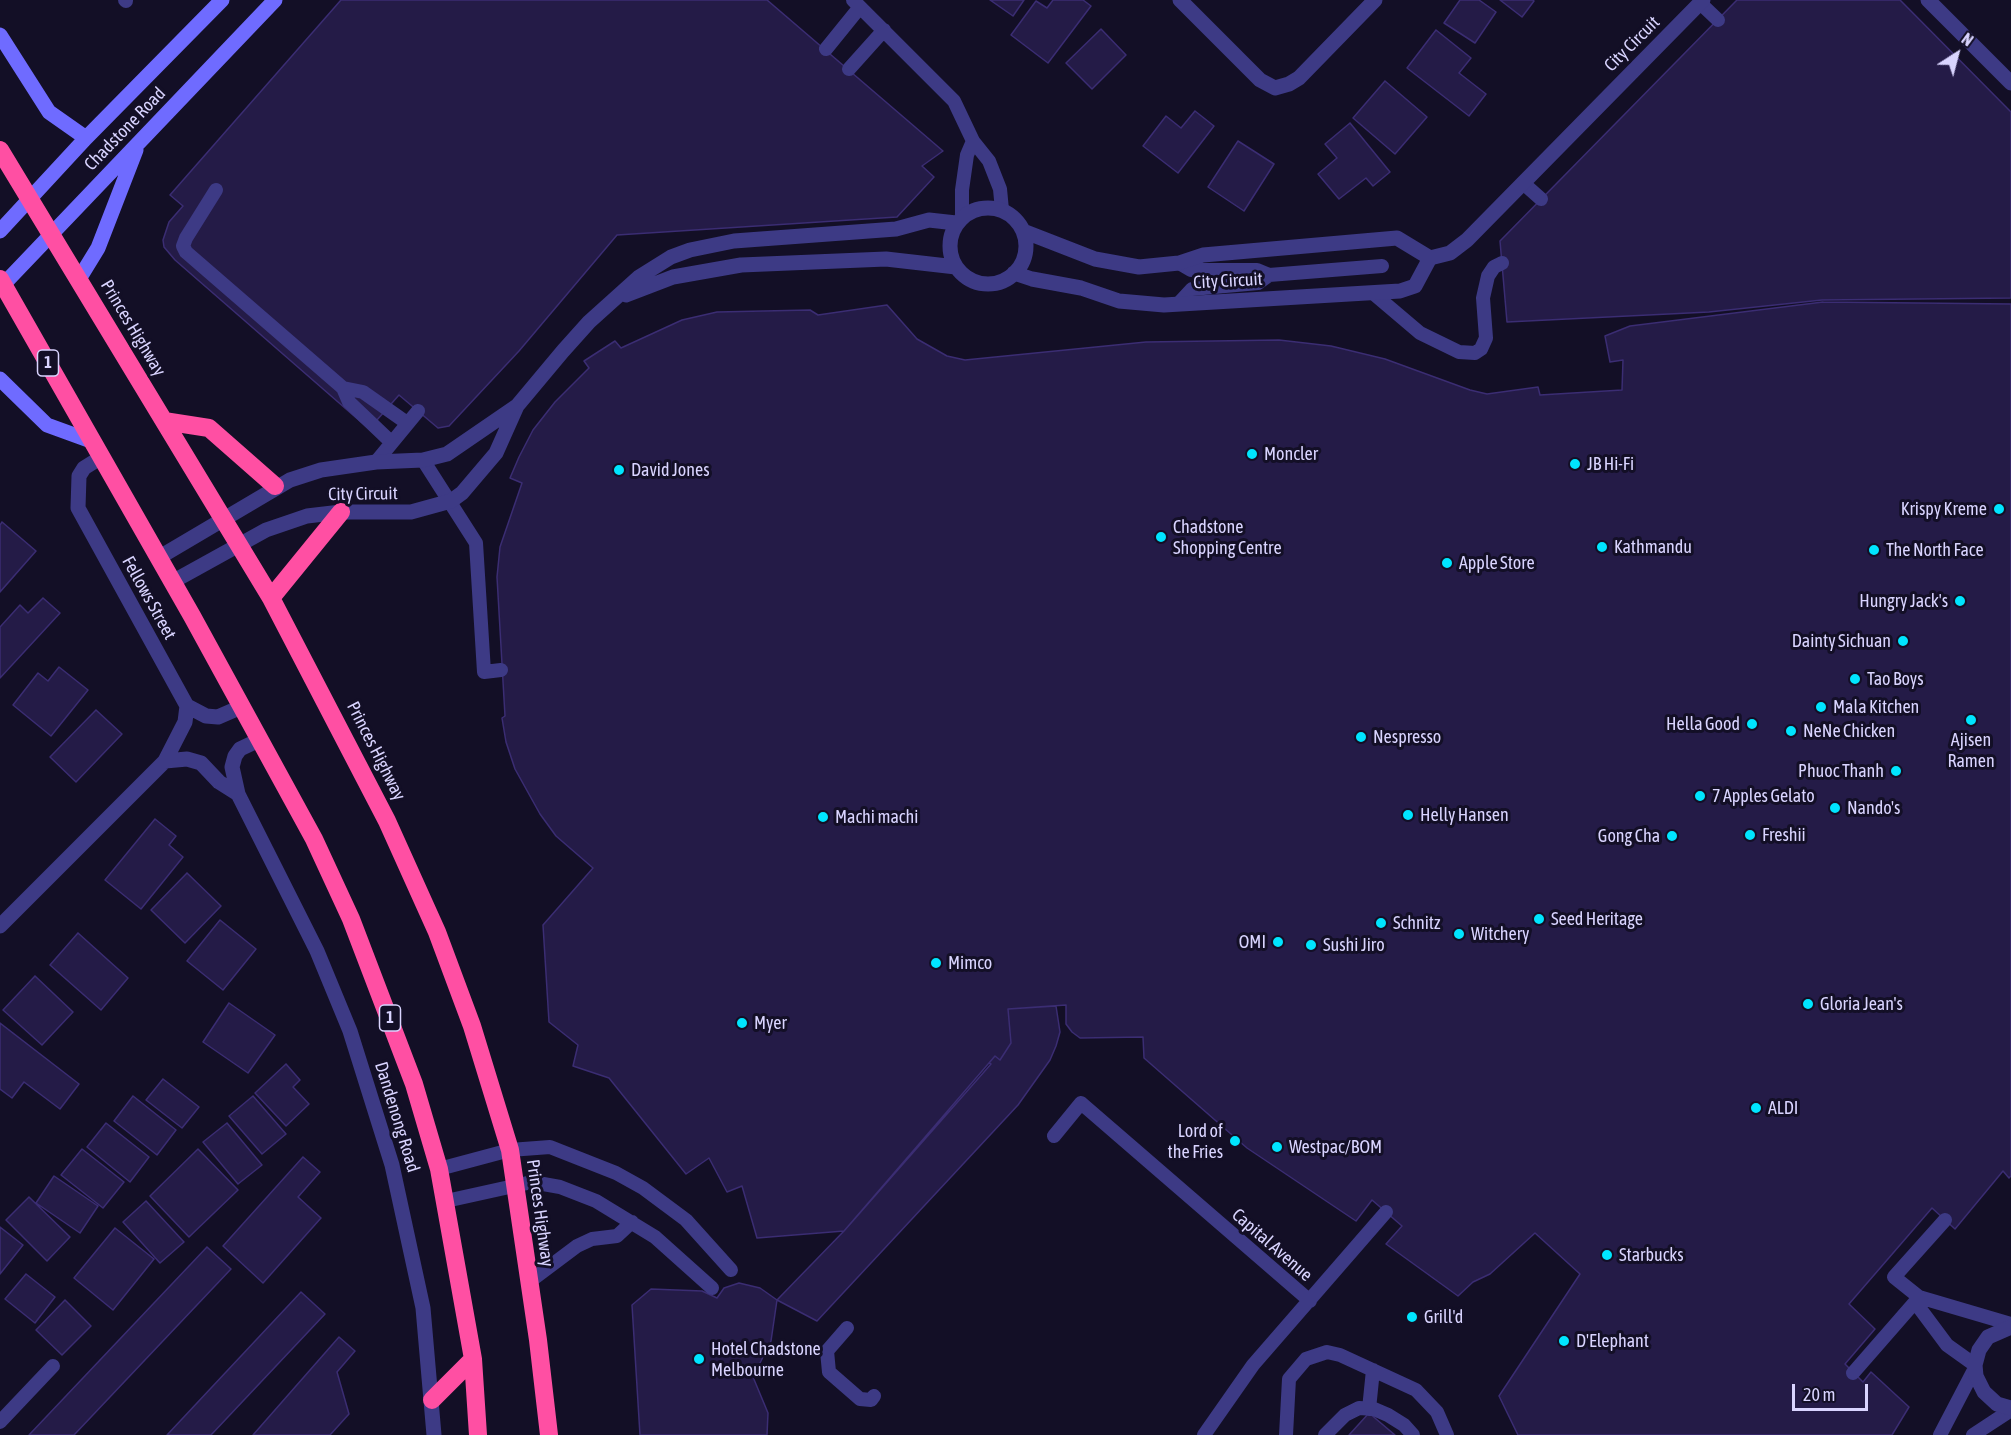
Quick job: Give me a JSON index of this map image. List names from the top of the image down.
{
  "streets": {
    "highway": ["Princes Highway", "1"],
    "street": [
      "City Circuit",
      "Chadstone Road",
      "Fellows Street",
      "Dandenong Road"
    ],
    "lane": ["Capital Avenue"]
  },
  "crossings": [
    ["City Circuit", "Princes Highway"],
    ["City Circuit", "1"],
    ["Chadstone Road", "Princes Highway"],
    ["Chadstone Road", "1"],
    ["1", "Fellows Street"],
    ["1", "Dandenong Road"]
  ],
  "places": [
    "Moncler",
    "JB Hi-Fi",
    "David Jones",
    "Krispy Kreme",
    "Chadstone Shopping Centre",
    "Kathmandu",
    "The North Face",
    "Apple Store",
    "Hungry Jack's",
    "Dainty Sichuan",
    "Tao Boys",
    "Mala Kitchen",
    "Ajisen Ramen",
    "Hella Good",
    "NeNe Chicken",
    "Nespresso",
    "Phuoc Thanh",
    "7 Apples Gelato",
    "Nando's",
    "Helly Hansen",
    "Machi machi",
    "Freshii",
    "Gong Cha",
    "Seed Heritage",
    "Schnitz",
    "Witchery",
    "OMI",
    "Sushi Jiro",
    "Mimco",
    "Gloria Jean's",
    "Myer",
    "ALDI",
    "Lord of the Fries",
    "Westpac/BOM",
    "Starbucks",
    "Grill'd",
    "D'Elephant",
    "Hotel Chadstone Melbourne"
  ],
  "scale_bar": "20 m",
  "north": "top right"
}
